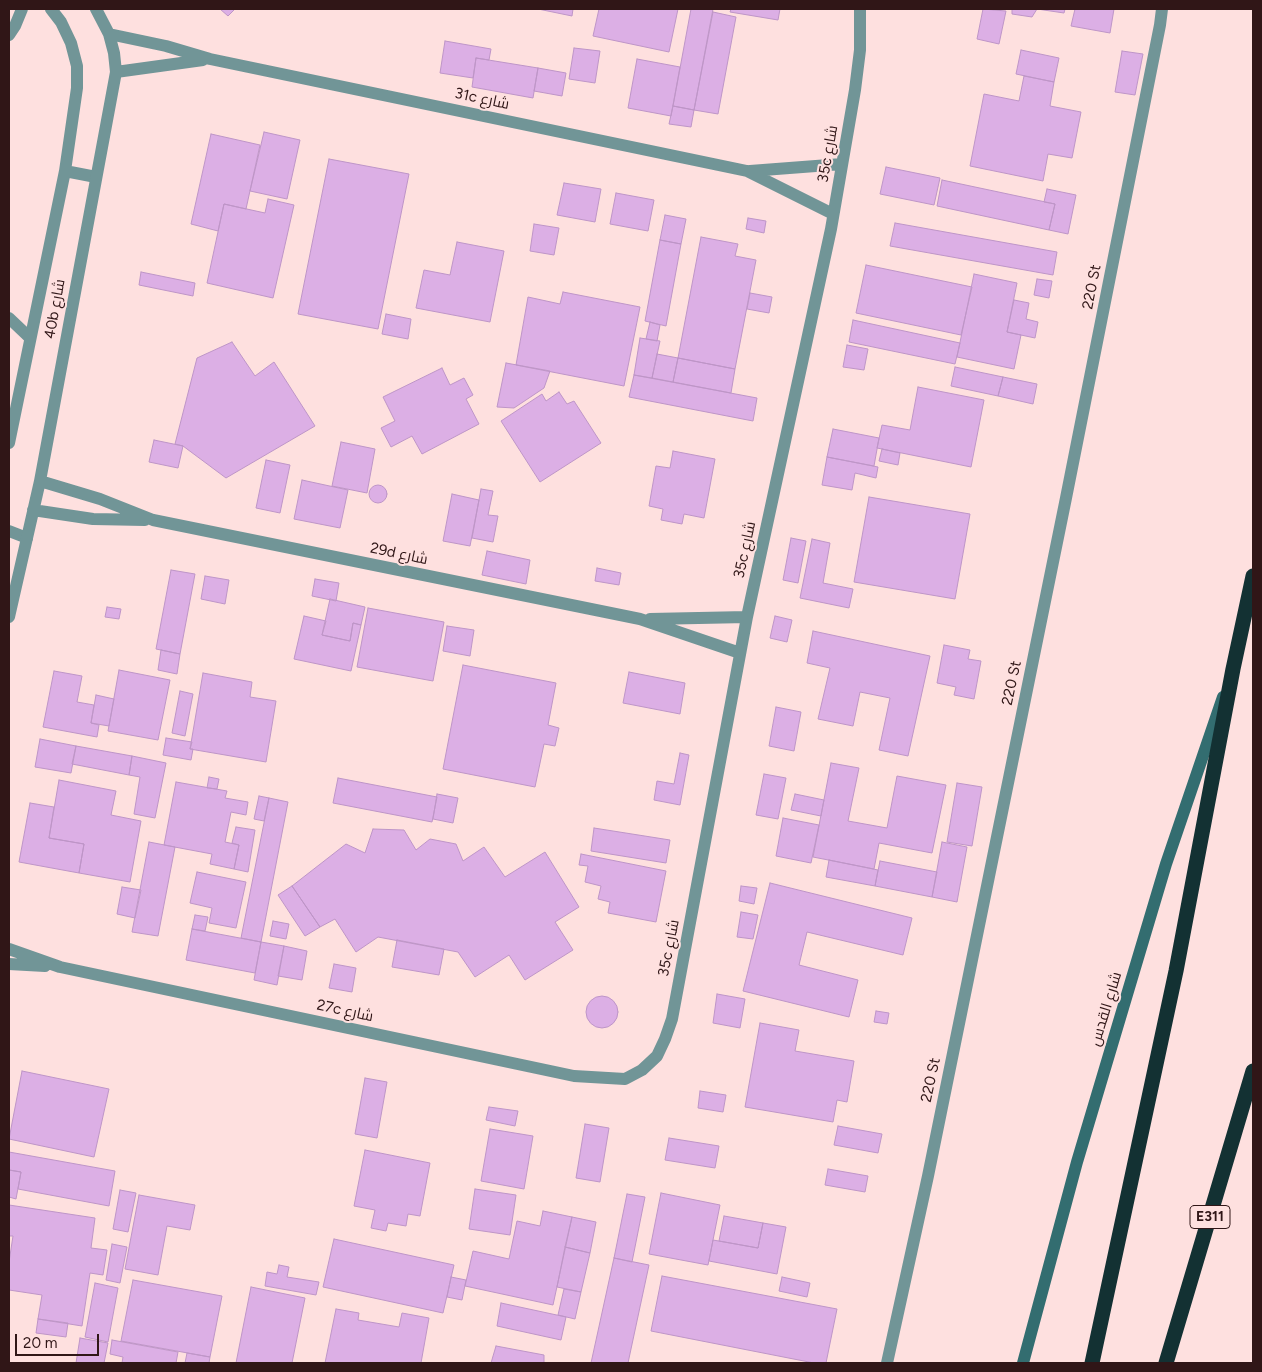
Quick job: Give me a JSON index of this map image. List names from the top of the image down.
{
  "streets": {
    "highway": ["E311"],
    "main road": ["شارع القدس"],
    "street": [
      "31c شارع",
      "35c شارع",
      "220 St",
      "40b شارع",
      "29d شارع",
      "27c شارع"
    ]
  },
  "crossings": [
    ["31c شارع", "35c شارع"],
    ["31c شارع", "40b شارع"],
    ["35c شارع", "29d شارع"],
    ["35c شارع", "27c شارع"],
    ["40b شارع", "29d شارع"]
  ],
  "scale_bar": "20 m"
}
